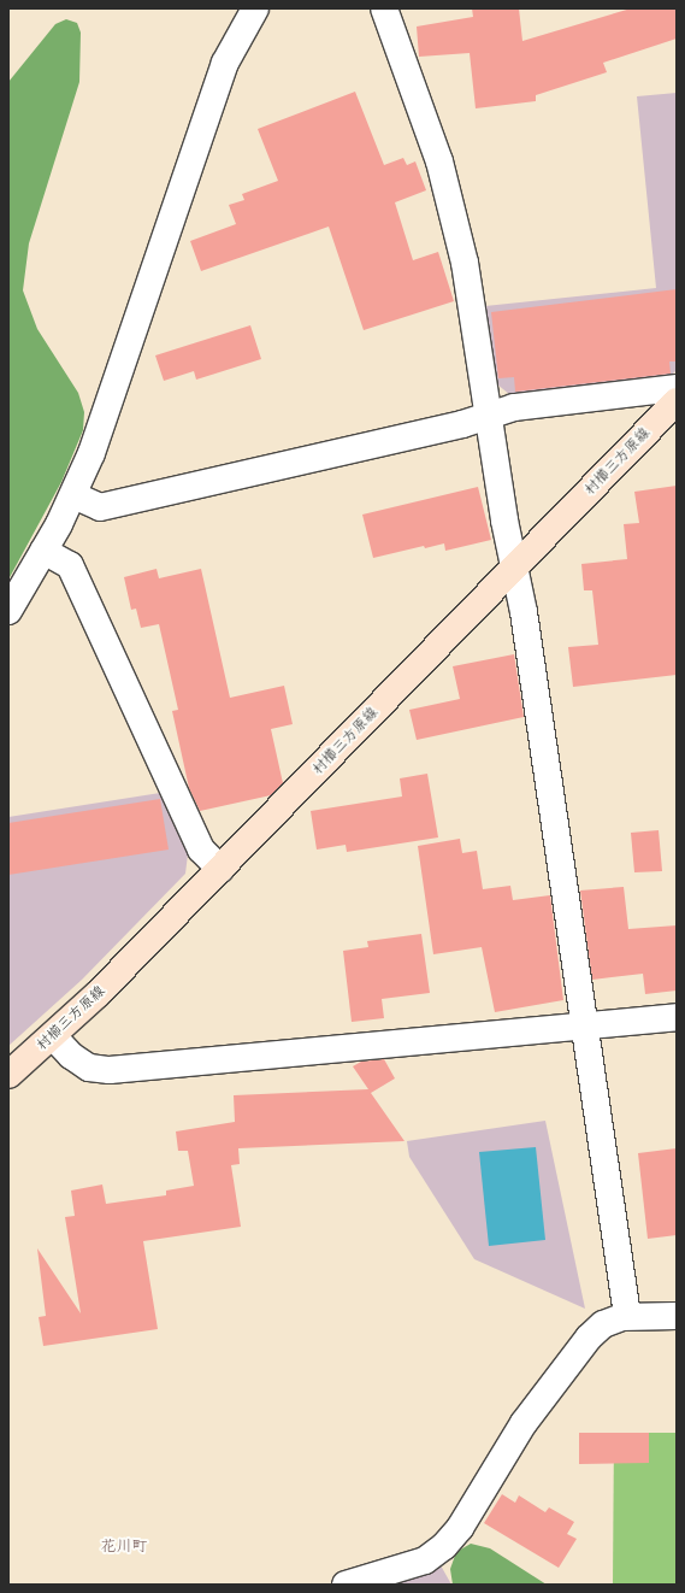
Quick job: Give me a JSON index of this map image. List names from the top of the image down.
{
  "streets": {
    "main road": ["村櫛三方原線"]
  },
  "districts": ["花川町"]
}
